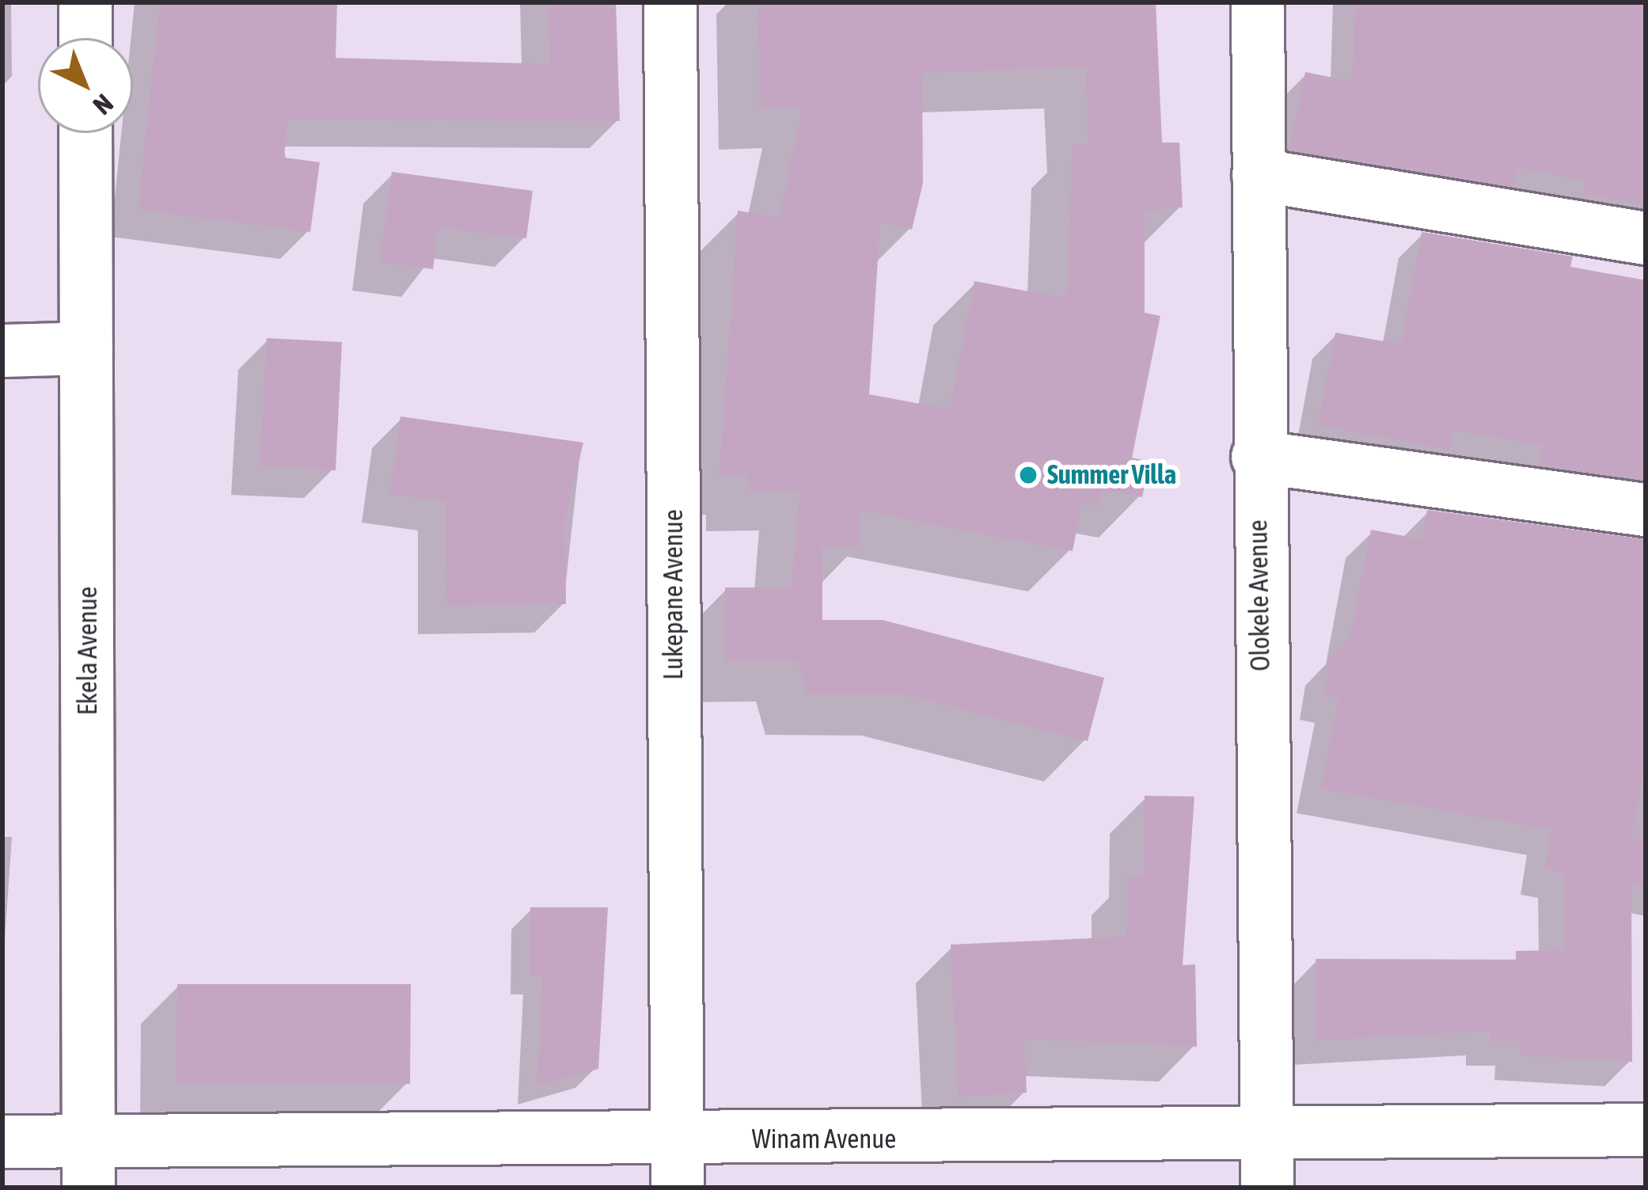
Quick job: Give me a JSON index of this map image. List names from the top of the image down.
{
  "streets": {
    "street": [
      "Lukepane Avenue",
      "Olokele Avenue",
      "Ekela Avenue",
      "Winam Avenue"
    ]
  },
  "crossings": [
    ["Lukepane Avenue", "Winam Avenue"],
    ["Olokele Avenue", "Winam Avenue"],
    ["Ekela Avenue", "Winam Avenue"]
  ],
  "places": ["Summer Villa"],
  "north": "bottom right"
}
